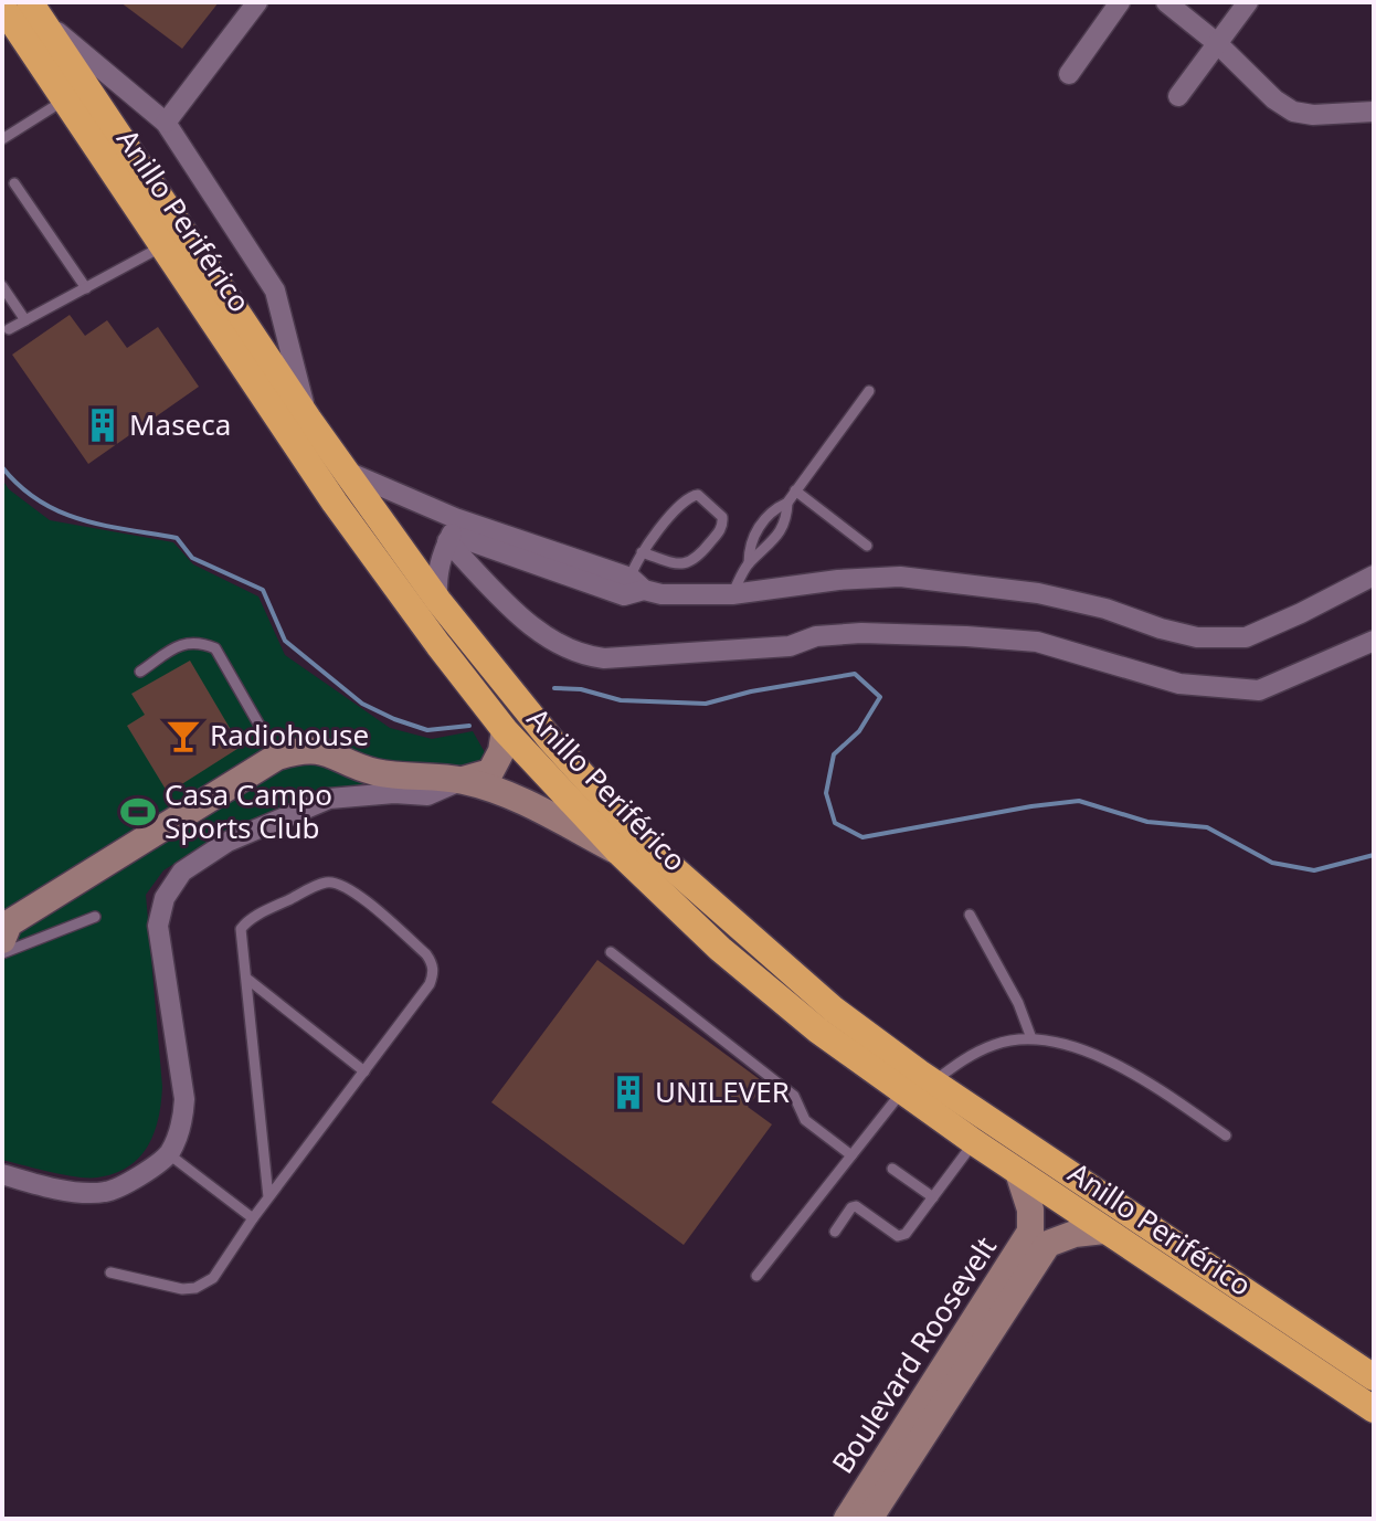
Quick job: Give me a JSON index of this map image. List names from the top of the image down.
{
  "streets": {
    "highway": ["Anillo Periférico"],
    "main road": ["Boulevard Roosevelt"]
  },
  "crossings": [
    ["Anillo Periférico", "Boulevard Roosevelt"]
  ],
  "places": {
    "building": ["Maseca", "UNILEVER"],
    "bar": ["Radiohouse"],
    "sports": ["Casa Campo Sports Club"]
  }
}
